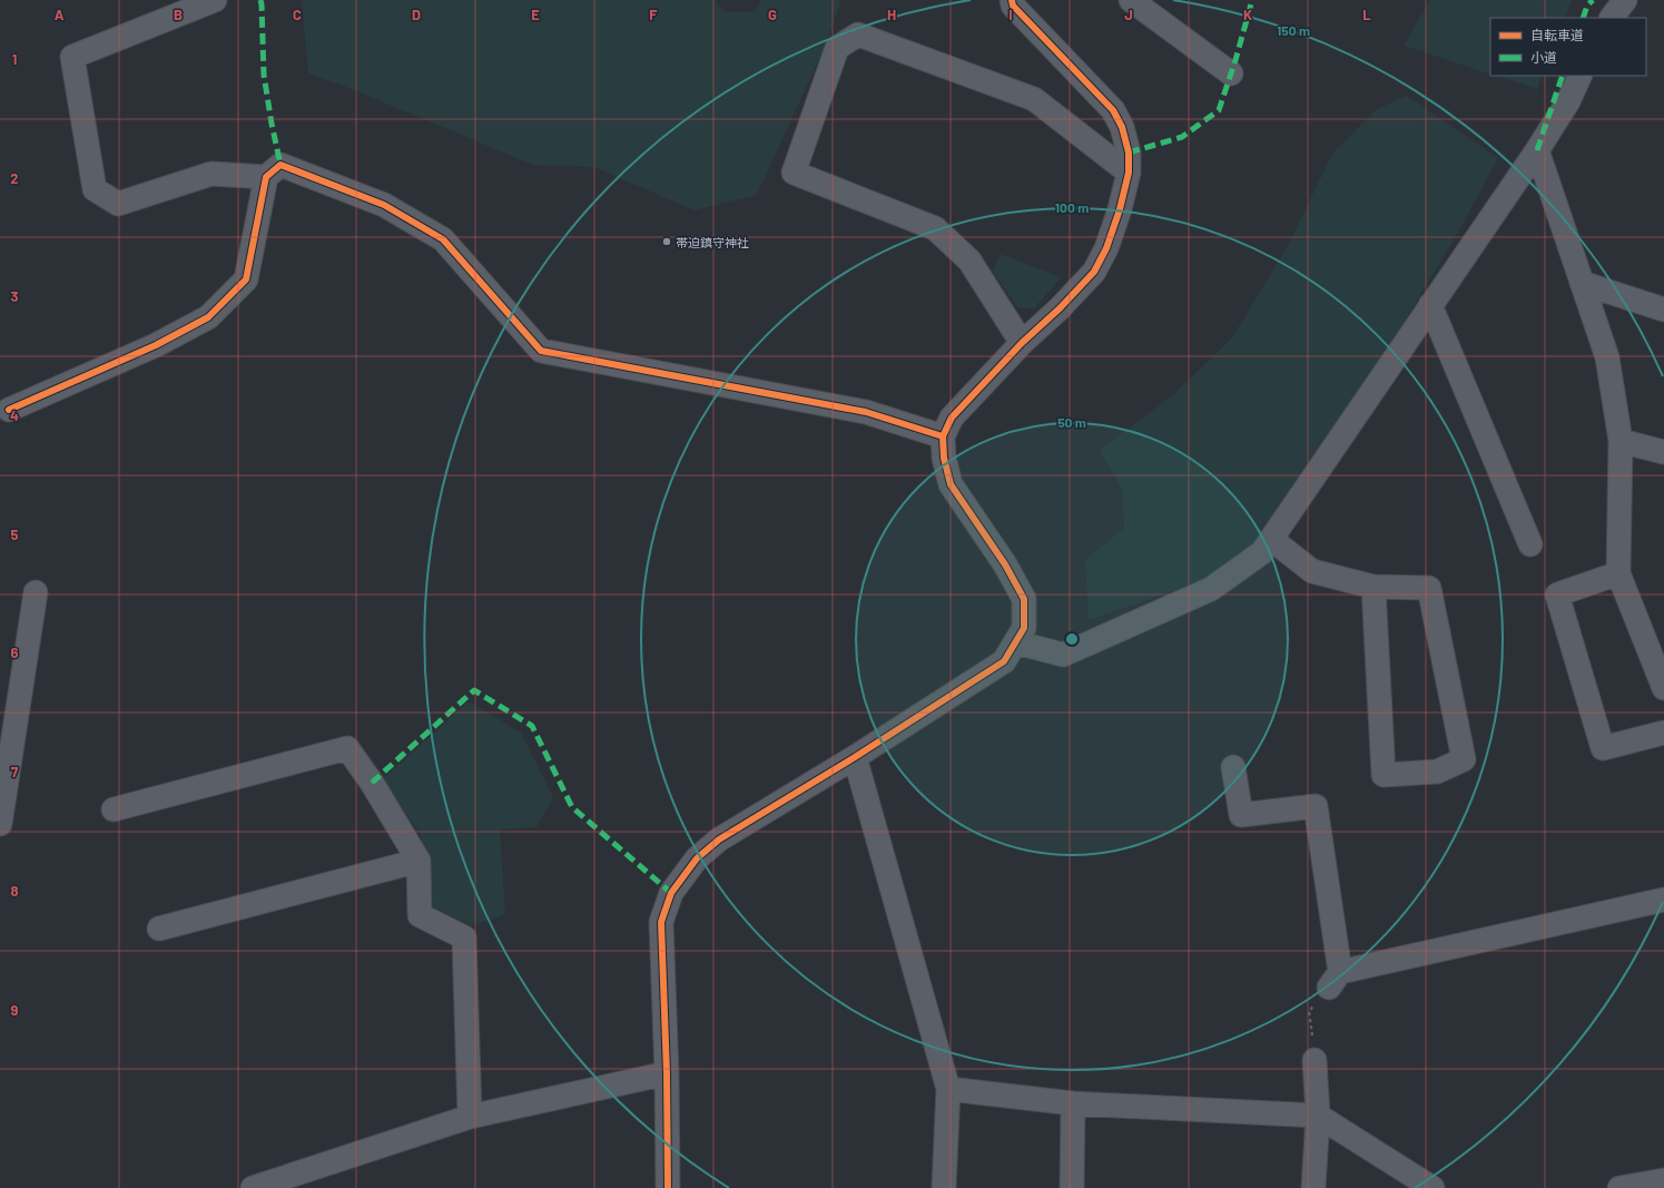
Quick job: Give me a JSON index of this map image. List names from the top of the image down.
{
  "places": ["帯迫鎮守神社"],
  "legend": ["自転車道", "小道"],
  "grid": {
    "columns": [
      "A",
      "B",
      "C",
      "D",
      "E",
      "F",
      "G",
      "H",
      "I",
      "J",
      "K",
      "L"
    ],
    "rows": [
      "1",
      "2",
      "3",
      "4",
      "5",
      "6",
      "7",
      "8",
      "9"
    ]
  },
  "rings": ["150 m", "100 m", "50 m"]
}
